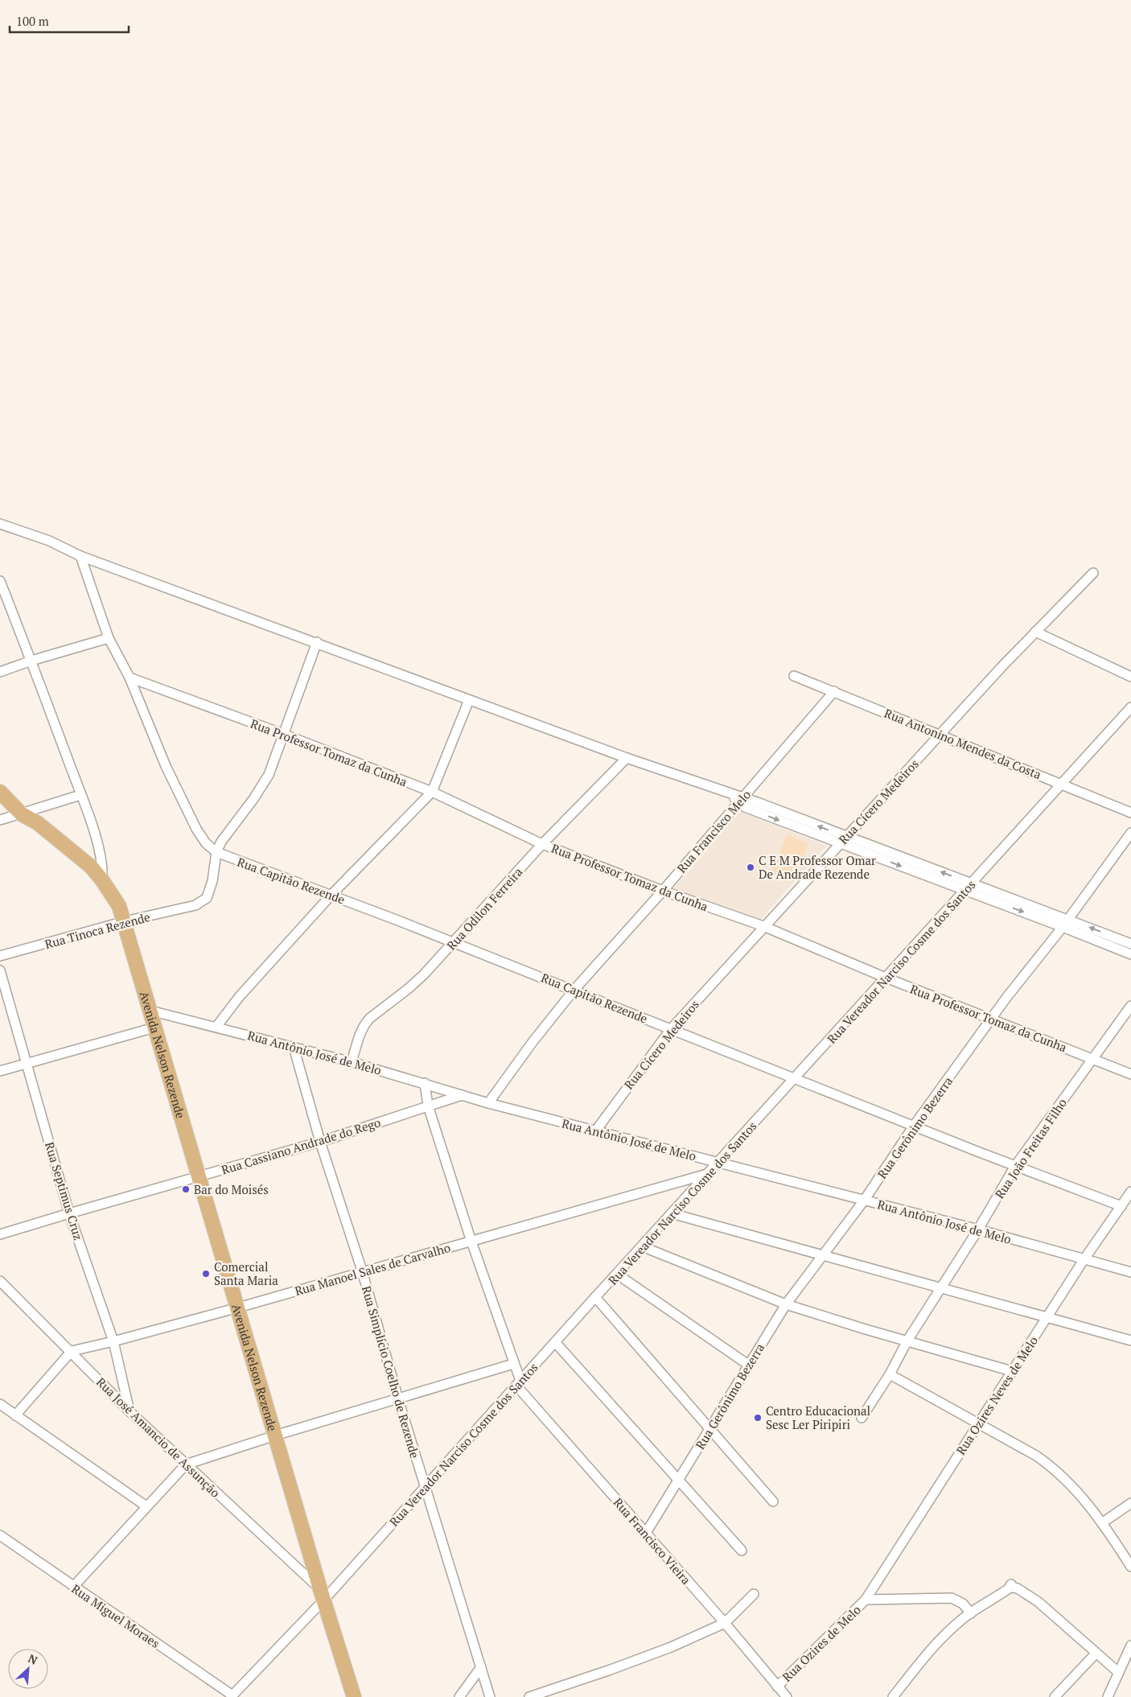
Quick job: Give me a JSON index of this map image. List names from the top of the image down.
{
  "streets": {
    "main road": ["Avenida Nelson Rezende"],
    "street": [
      "Rua Antonino Mendes da Costa",
      "Rua Professor Tomaz da Cunha",
      "Rua Cícero Medeiros",
      "Rua Francisco Melo",
      "Rua Capitão Rezende",
      "Rua Odilon Ferreira",
      "Rua Tinoca Rezende",
      "Rua Vereador Narciso Cosme dos Santos",
      "Rua Antônio José de Melo",
      "Rua Gerônimo Bezerra",
      "Rua Cassiano Andrade do Rego",
      "Rua João Freitas Filho",
      "Rua Septimus Cruz",
      "Rua Manoel Sales de Carvalho",
      "Rua Simplício Coelho de Rezende",
      "Rua Ozires Neves de Melo",
      "Rua José Amancio de Assunção",
      "Rua Francisco Vieira",
      "Rua Miguel Moraes",
      "Rua Ozires de Melo"
    ]
  },
  "crossings": [
    ["Rua Antonino Mendes da Costa", "Rua Cícero Medeiros"],
    ["Rua Antonino Mendes da Costa", "Rua Francisco Melo"],
    ["Rua Antonino Mendes da Costa", "Rua Vereador Narciso Cosme dos Santos"],
    ["Rua Professor Tomaz da Cunha", "Rua Cícero Medeiros"],
    ["Rua Professor Tomaz da Cunha", "Rua Francisco Melo"],
    ["Rua Professor Tomaz da Cunha", "Rua Capitão Rezende"],
    ["Rua Professor Tomaz da Cunha", "Rua Odilon Ferreira"],
    ["Rua Professor Tomaz da Cunha", "Rua Vereador Narciso Cosme dos Santos"],
    ["Rua Professor Tomaz da Cunha", "Rua Gerônimo Bezerra"],
    ["Rua Professor Tomaz da Cunha", "Rua João Freitas Filho"],
    ["Rua Cícero Medeiros", "Rua Capitão Rezende"],
    ["Rua Cícero Medeiros", "Rua Antônio José de Melo"],
    ["Rua Francisco Melo", "Rua Capitão Rezende"],
    ["Rua Francisco Melo", "Rua Antônio José de Melo"],
    ["Rua Capitão Rezende", "Rua Odilon Ferreira"],
    ["Rua Capitão Rezende", "Rua Tinoca Rezende"],
    ["Rua Capitão Rezende", "Rua Vereador Narciso Cosme dos Santos"],
    ["Rua Capitão Rezende", "Rua Gerônimo Bezerra"],
    ["Rua Capitão Rezende", "Rua João Freitas Filho"],
    ["Rua Capitão Rezende", "Rua Ozires Neves de Melo"],
    ["Rua Odilon Ferreira", "Rua Antônio José de Melo"],
    ["Rua Tinoca Rezende", "Avenida Nelson Rezende"],
    ["Rua Vereador Narciso Cosme dos Santos", "Rua Antônio José de Melo"],
    ["Rua Vereador Narciso Cosme dos Santos", "Avenida Nelson Rezende"],
    ["Rua Vereador Narciso Cosme dos Santos", "Rua Manoel Sales de Carvalho"],
    ["Rua Vereador Narciso Cosme dos Santos", "Rua Simplício Coelho de Rezende"],
    ["Rua Vereador Narciso Cosme dos Santos", "Rua José Amancio de Assunção"],
    ["Rua Vereador Narciso Cosme dos Santos", "Rua Francisco Vieira"],
    ["Rua Vereador Narciso Cosme dos Santos", "Rua Miguel Moraes"],
    ["Rua Antônio José de Melo", "Avenida Nelson Rezende"],
    ["Rua Antônio José de Melo", "Rua Gerônimo Bezerra"],
    ["Rua Antônio José de Melo", "Rua Cassiano Andrade do Rego"],
    ["Rua Antônio José de Melo", "Rua João Freitas Filho"],
    ["Rua Antônio José de Melo", "Rua Simplício Coelho de Rezende"],
    ["Rua Antônio José de Melo", "Rua Ozires Neves de Melo"],
    ["Rua Antônio José de Melo", "Rua Francisco Vieira"],
    ["Avenida Nelson Rezende", "Rua Cassiano Andrade do Rego"],
    ["Avenida Nelson Rezende", "Rua Manoel Sales de Carvalho"],
    ["Avenida Nelson Rezende", "Rua José Amancio de Assunção"],
    ["Rua Gerônimo Bezerra", "Rua Francisco Vieira"],
    ["Rua Cassiano Andrade do Rego", "Rua Septimus Cruz"],
    ["Rua Cassiano Andrade do Rego", "Rua Simplício Coelho de Rezende"],
    ["Rua Cassiano Andrade do Rego", "Rua Francisco Vieira"],
    ["Rua Septimus Cruz", "Rua Manoel Sales de Carvalho"],
    ["Rua Septimus Cruz", "Rua José Amancio de Assunção"],
    ["Rua Manoel Sales de Carvalho", "Rua Simplício Coelho de Rezende"],
    ["Rua Manoel Sales de Carvalho", "Rua José Amancio de Assunção"],
    ["Rua Manoel Sales de Carvalho", "Rua Francisco Vieira"],
    ["Rua Ozires Neves de Melo", "Rua Ozires de Melo"],
    ["Rua Francisco Vieira", "Rua Ozires de Melo"]
  ],
  "places": [
    "C E M Professor Omar De Andrade Rezende",
    "Bar do Moisés",
    "Comercial Santa Maria",
    "Centro Educacional Sesc Ler Piripiri"
  ],
  "scale_bar": "100 m",
  "north": "top right"
}
